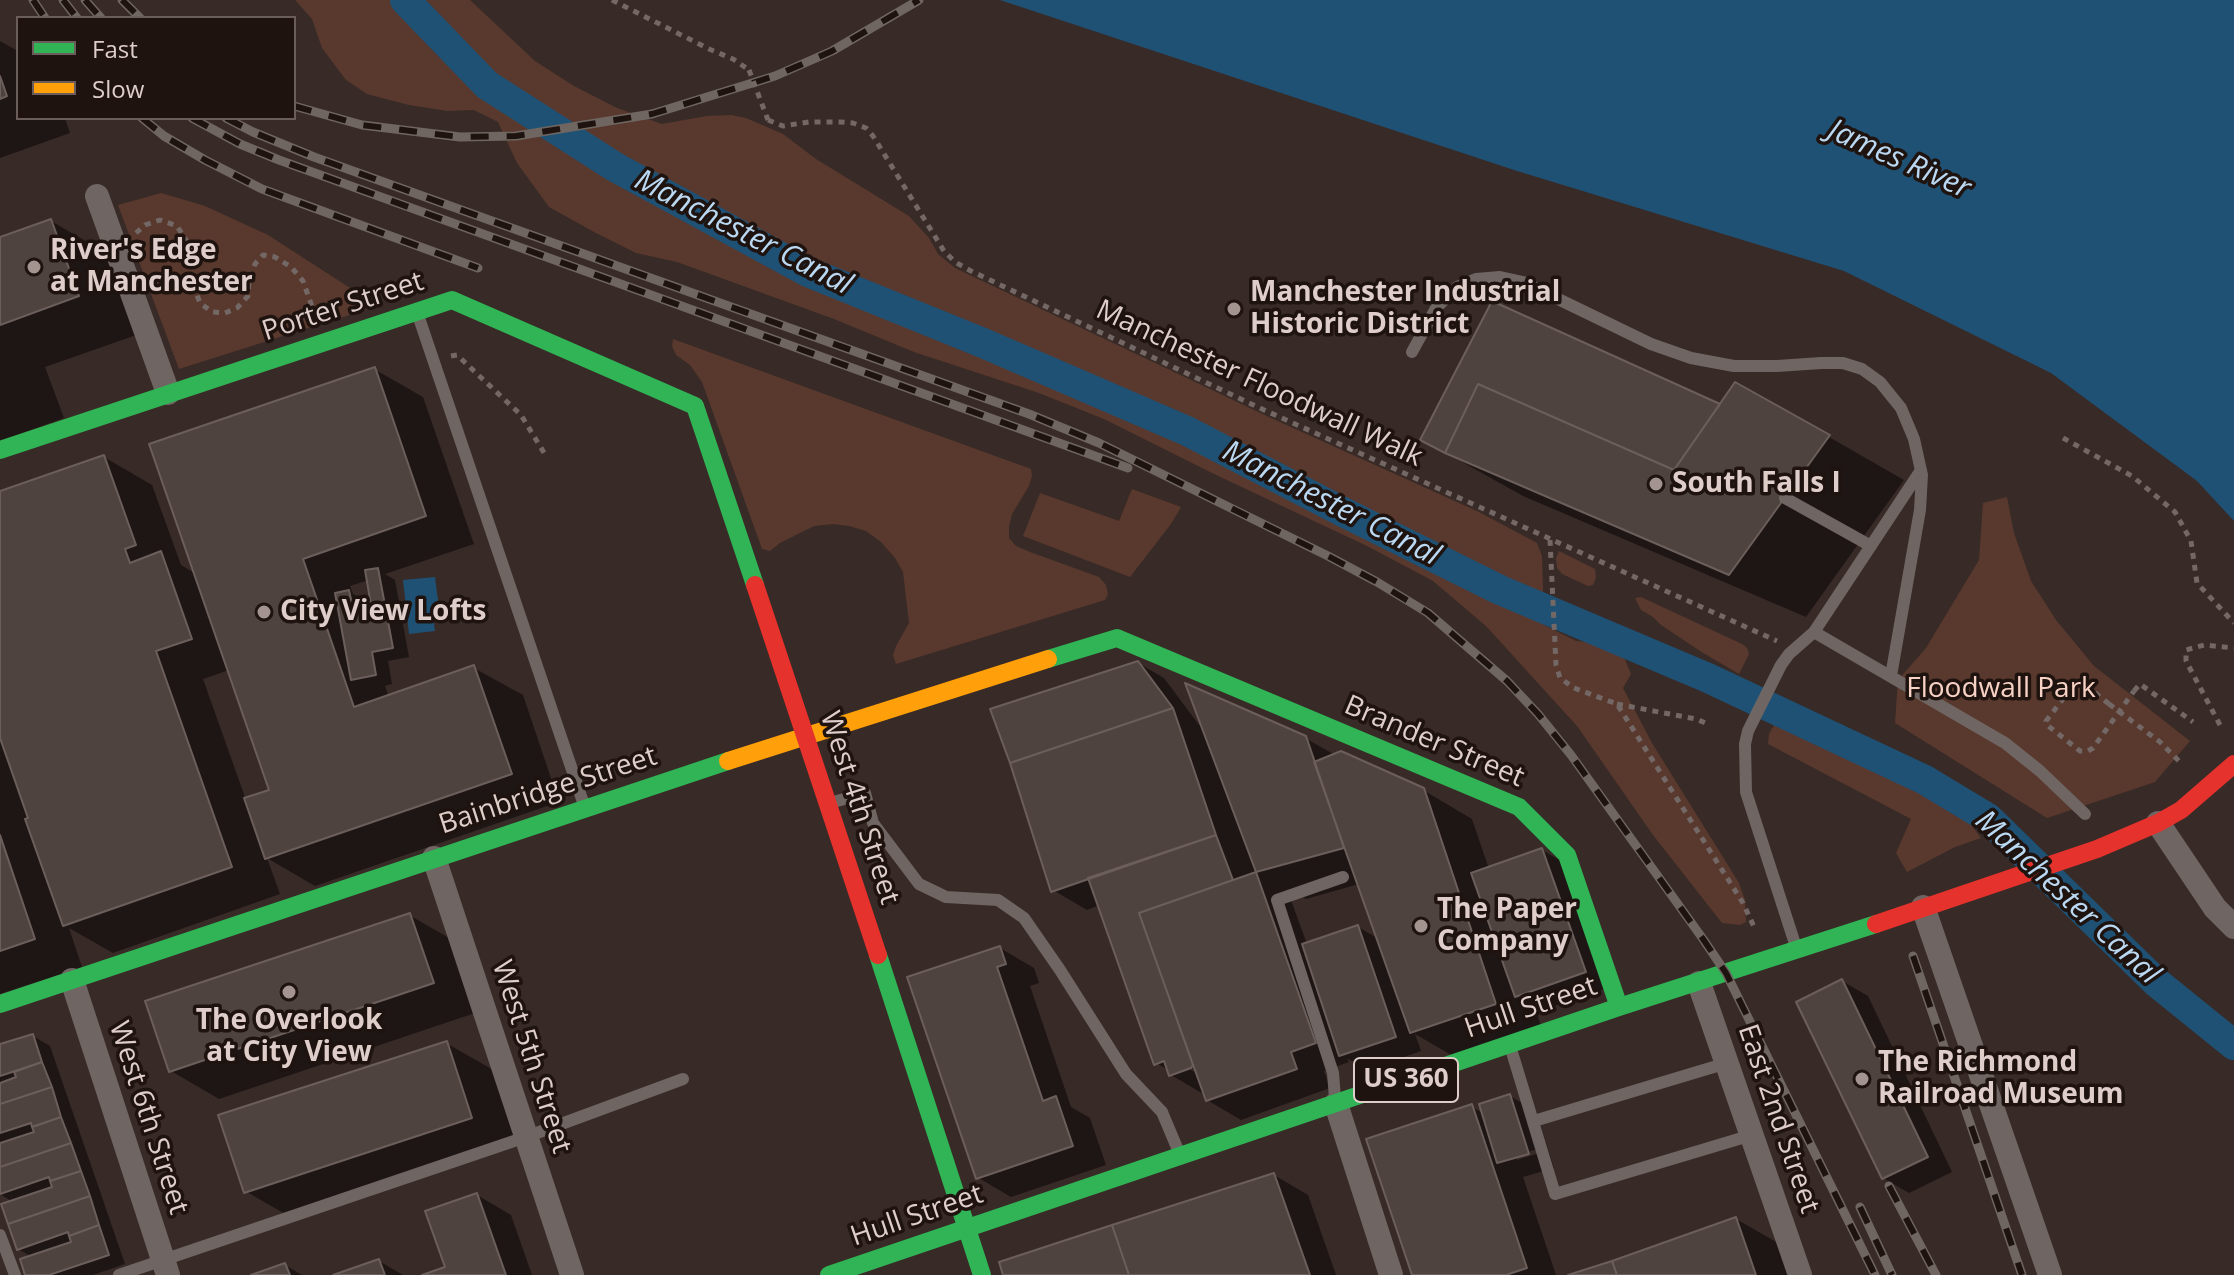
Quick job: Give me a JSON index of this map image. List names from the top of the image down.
{
  "streets": {
    "street": [
      "Porter Street",
      "Brander Street",
      "Bainbridge Street",
      "West 4th Street",
      "Hull Street",
      "West 5th Street",
      "US 360",
      "West 6th Street",
      "East 2nd Street"
    ],
    "path": ["Manchester Floodwall Walk"]
  },
  "crossings": [
    ["Porter Street", "West 4th Street"],
    ["Brander Street", "Bainbridge Street"],
    ["Brander Street", "Hull Street"],
    ["Bainbridge Street", "West 4th Street"],
    ["Bainbridge Street", "West 5th Street"],
    ["Bainbridge Street", "West 6th Street"],
    ["West 4th Street", "Hull Street"],
    ["Hull Street", "East 2nd Street"]
  ],
  "water": ["James River", "Manchester Canal"],
  "parks": ["Floodwall Park"],
  "places": [
    "River's Edge at Manchester",
    "Manchester Industrial Historic District",
    "South Falls I",
    "City View Lofts",
    "The Paper Company",
    "The Overlook at City View",
    "The Richmond Railroad Museum"
  ],
  "legend": ["Fast", "Slow"]
}
